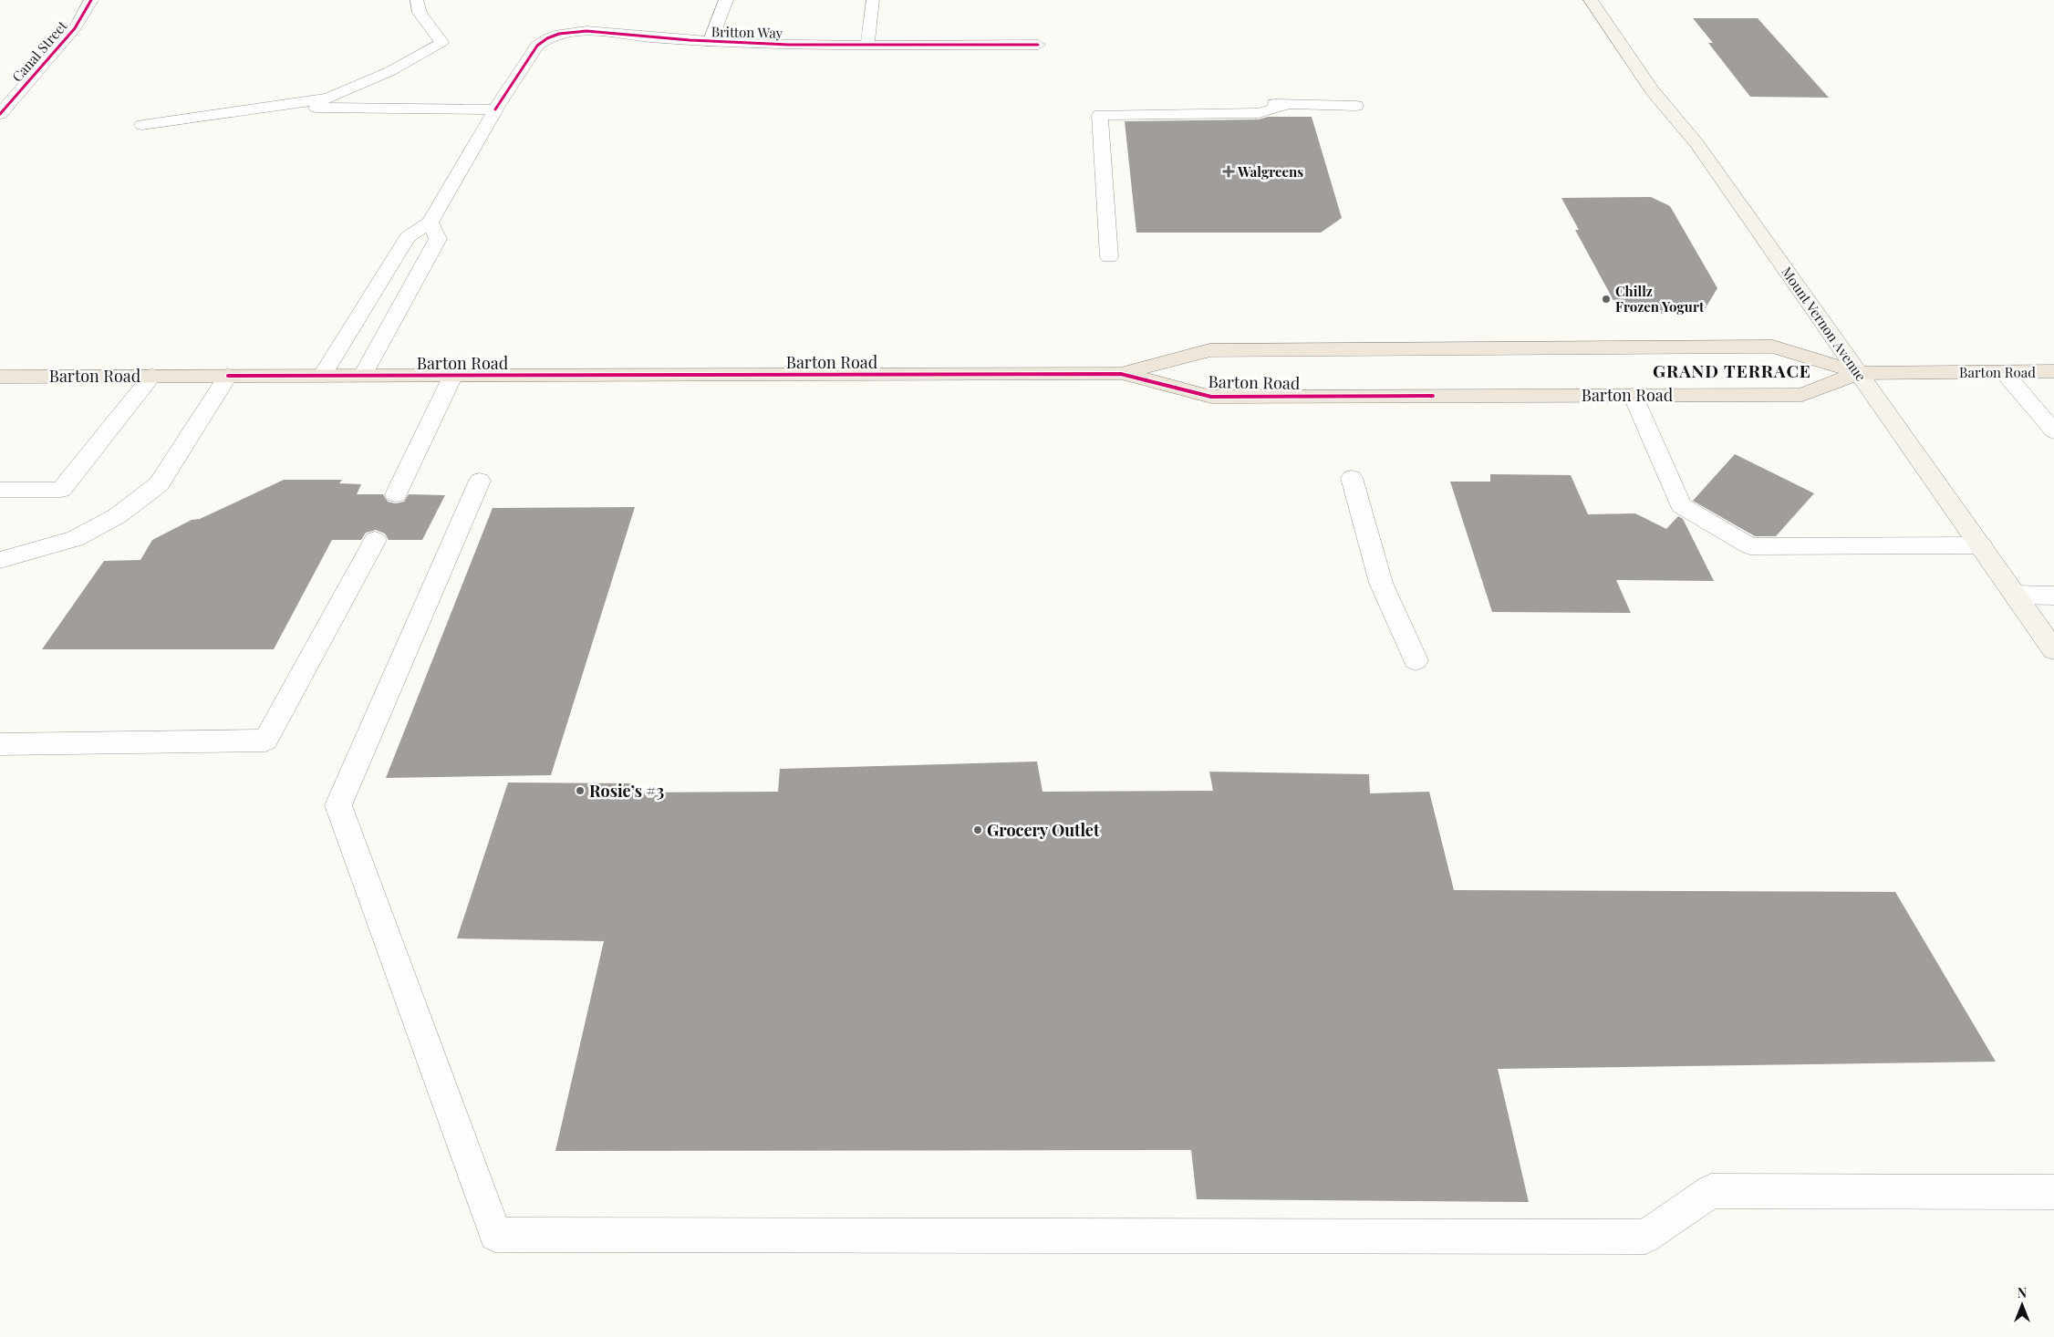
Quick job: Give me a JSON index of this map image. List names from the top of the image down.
{
  "streets": {
    "main road": ["Mount Vernon Avenue", "Barton Road"],
    "street": ["Britton Way", "Canal Street"]
  },
  "crossings": [
    ["Mount Vernon Avenue", "Barton Road"]
  ],
  "districts": ["GRAND TERRACE"],
  "places": {
    "health": ["Walgreens"],
    "other": ["Chillz Frozen Yogurt", "Rosie’s #3", "Grocery Outlet"]
  },
  "north": "top"
}
